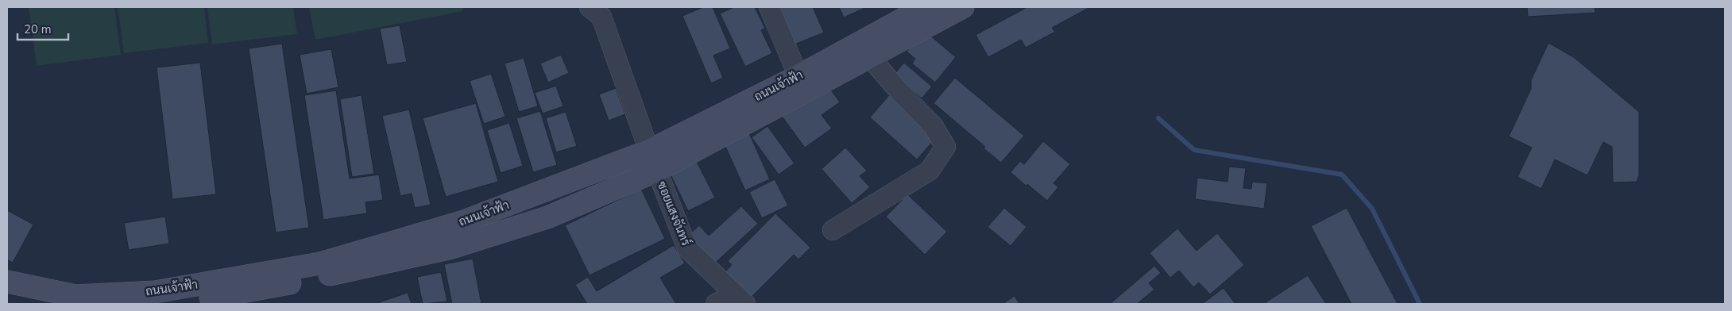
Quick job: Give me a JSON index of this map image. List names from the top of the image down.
{
  "streets": {
    "main road": ["ถนนเจ้าฟ้า"],
    "street": ["ซอยแสงจันทร์"]
  },
  "crossings": [
    ["ถนนเจ้าฟ้า", "ซอยแสงจันทร์"]
  ],
  "scale_bar": "20 m"
}
